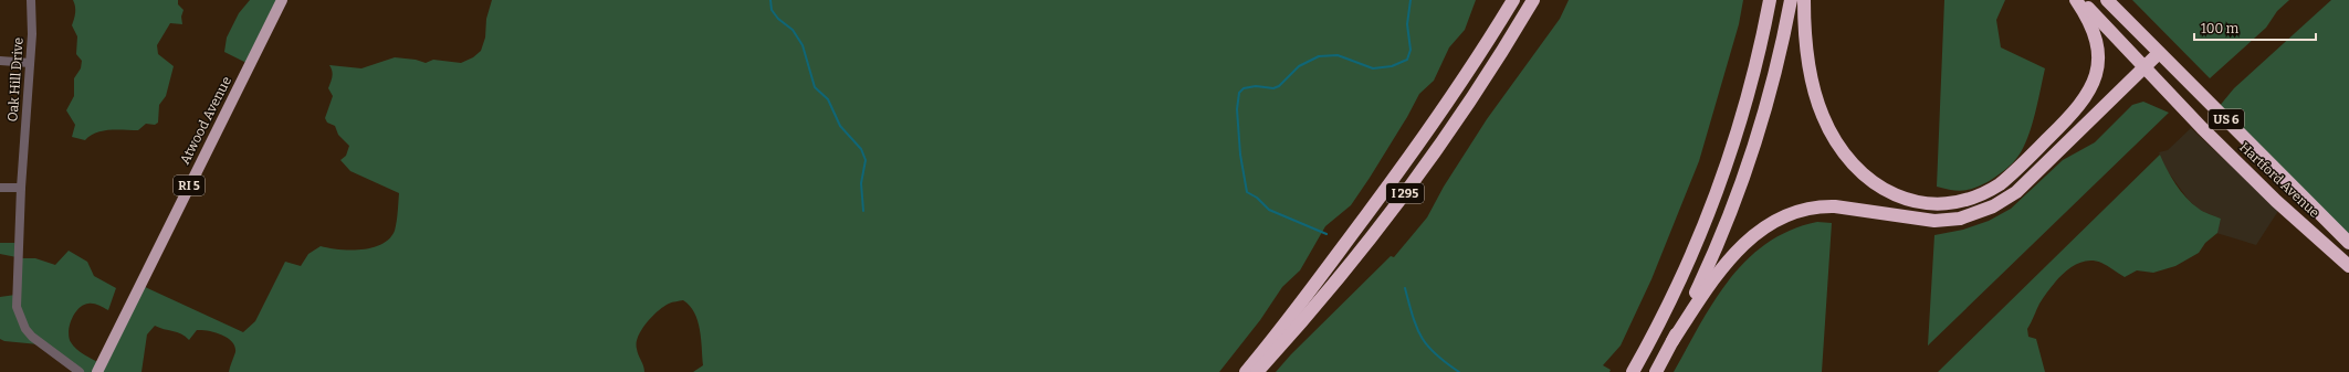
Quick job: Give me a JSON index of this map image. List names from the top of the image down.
{
  "streets": {
    "highway": ["US 6", "Hartford Avenue", "I 295"],
    "main road": ["Atwood Avenue", "RI 5"],
    "street": ["Oak Hill Drive"]
  },
  "scale_bar": "100 m"
}
